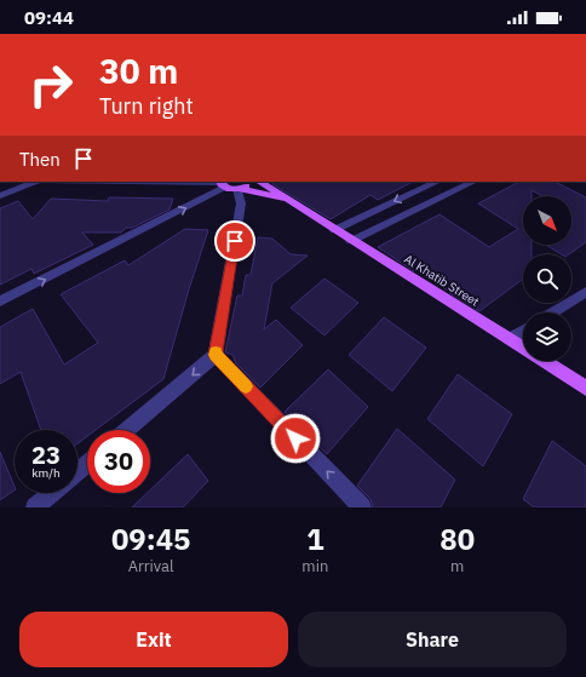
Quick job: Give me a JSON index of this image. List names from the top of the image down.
{
  "streets": {
    "main road": ["Al Khatib Street"]
  },
  "north": "bottom right",
  "page": {
    "status": "09:44",
    "turn": ["30 m", "Turn right"],
    "then": "Then",
    "speed": "23 km/h",
    "limit": "30",
    "eta": [
      "09:45",
      "Arrival",
      "1",
      "min",
      "80",
      "m"
    ],
    "buttons": ["Exit", "Share"]
  }
}
